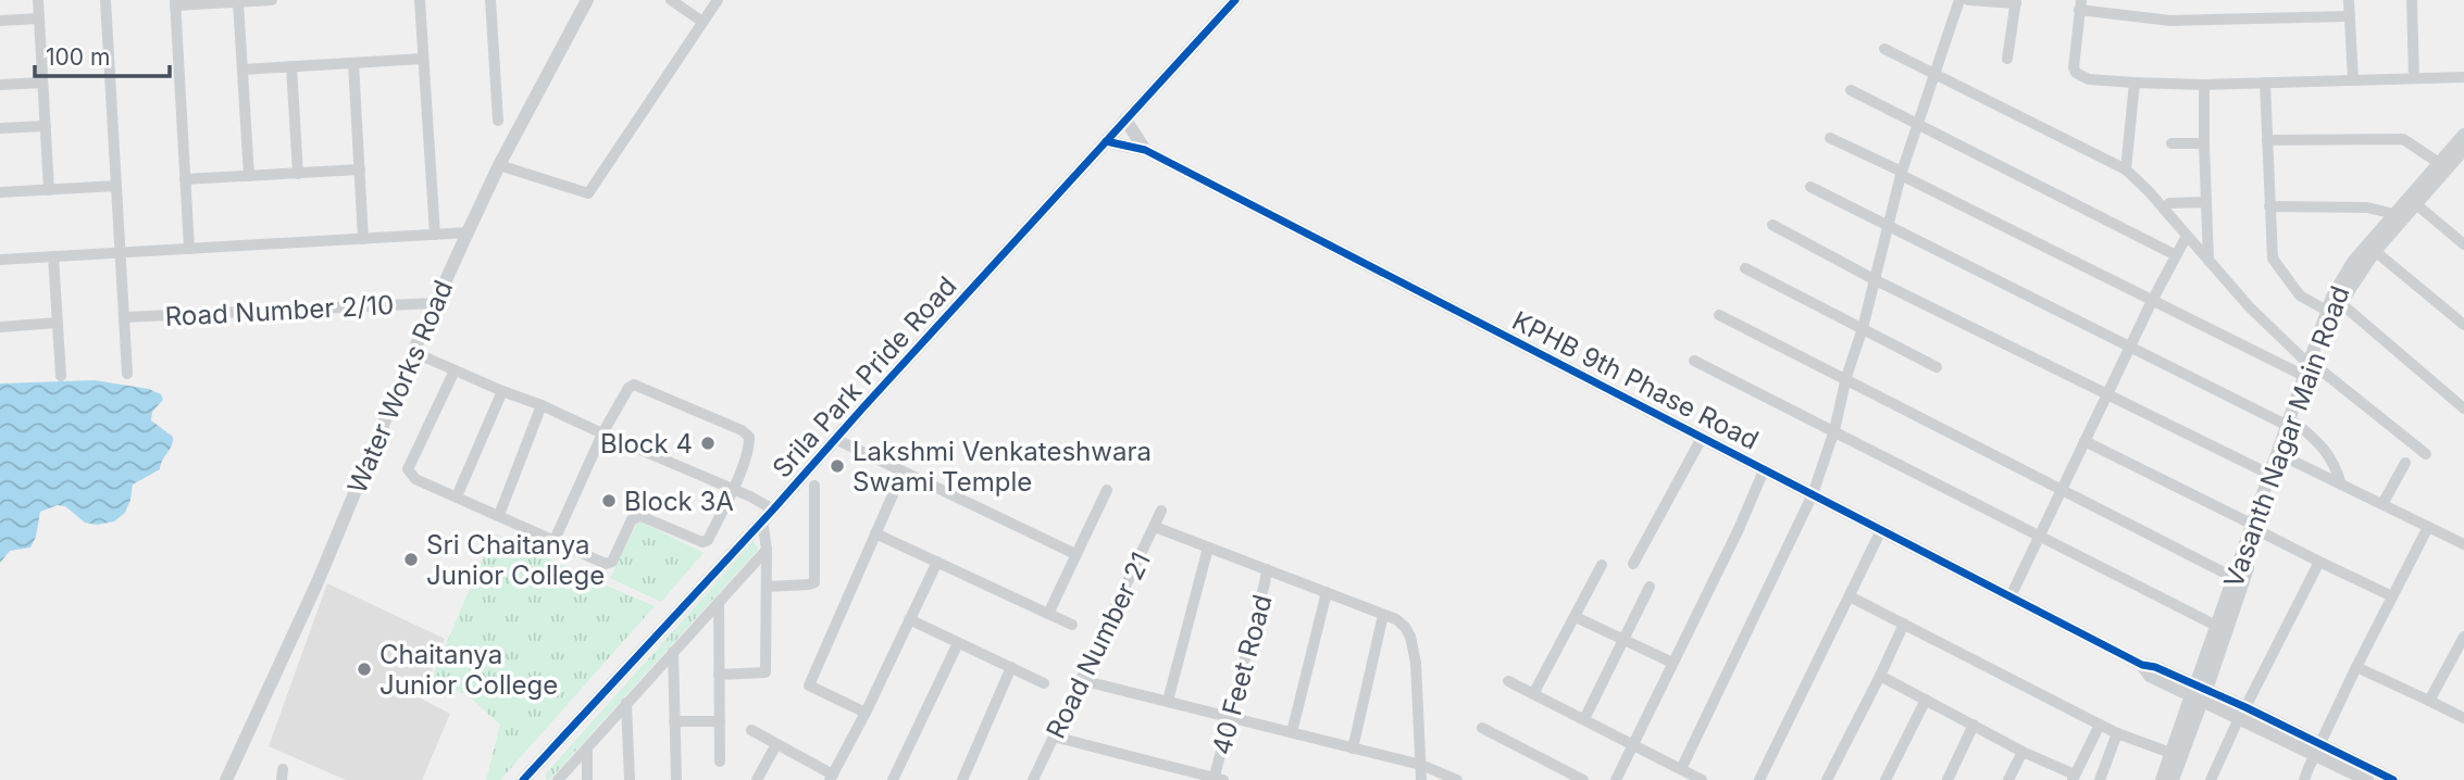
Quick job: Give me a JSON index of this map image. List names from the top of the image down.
{
  "streets": {
    "street": [
      "Road Number 2/10",
      "Srila Park Pride Road",
      "KPHB 9th Phase Road",
      "Water Works Road",
      "Vasanth Nagar Main Road",
      "Road Number 21",
      "40 Feet Road"
    ]
  },
  "crossings": [
    ["Road Number 2/10", "Water Works Road"],
    ["Srila Park Pride Road", "KPHB 9th Phase Road"],
    ["KPHB 9th Phase Road", "Vasanth Nagar Main Road"]
  ],
  "places": [
    "Block 4",
    "Lakshmi Venkateshwara Swami Temple",
    "Block 3A",
    "Sri Chaitanya Junior College",
    "Chaitanya Junior College"
  ],
  "scale_bar": "100 m"
}
